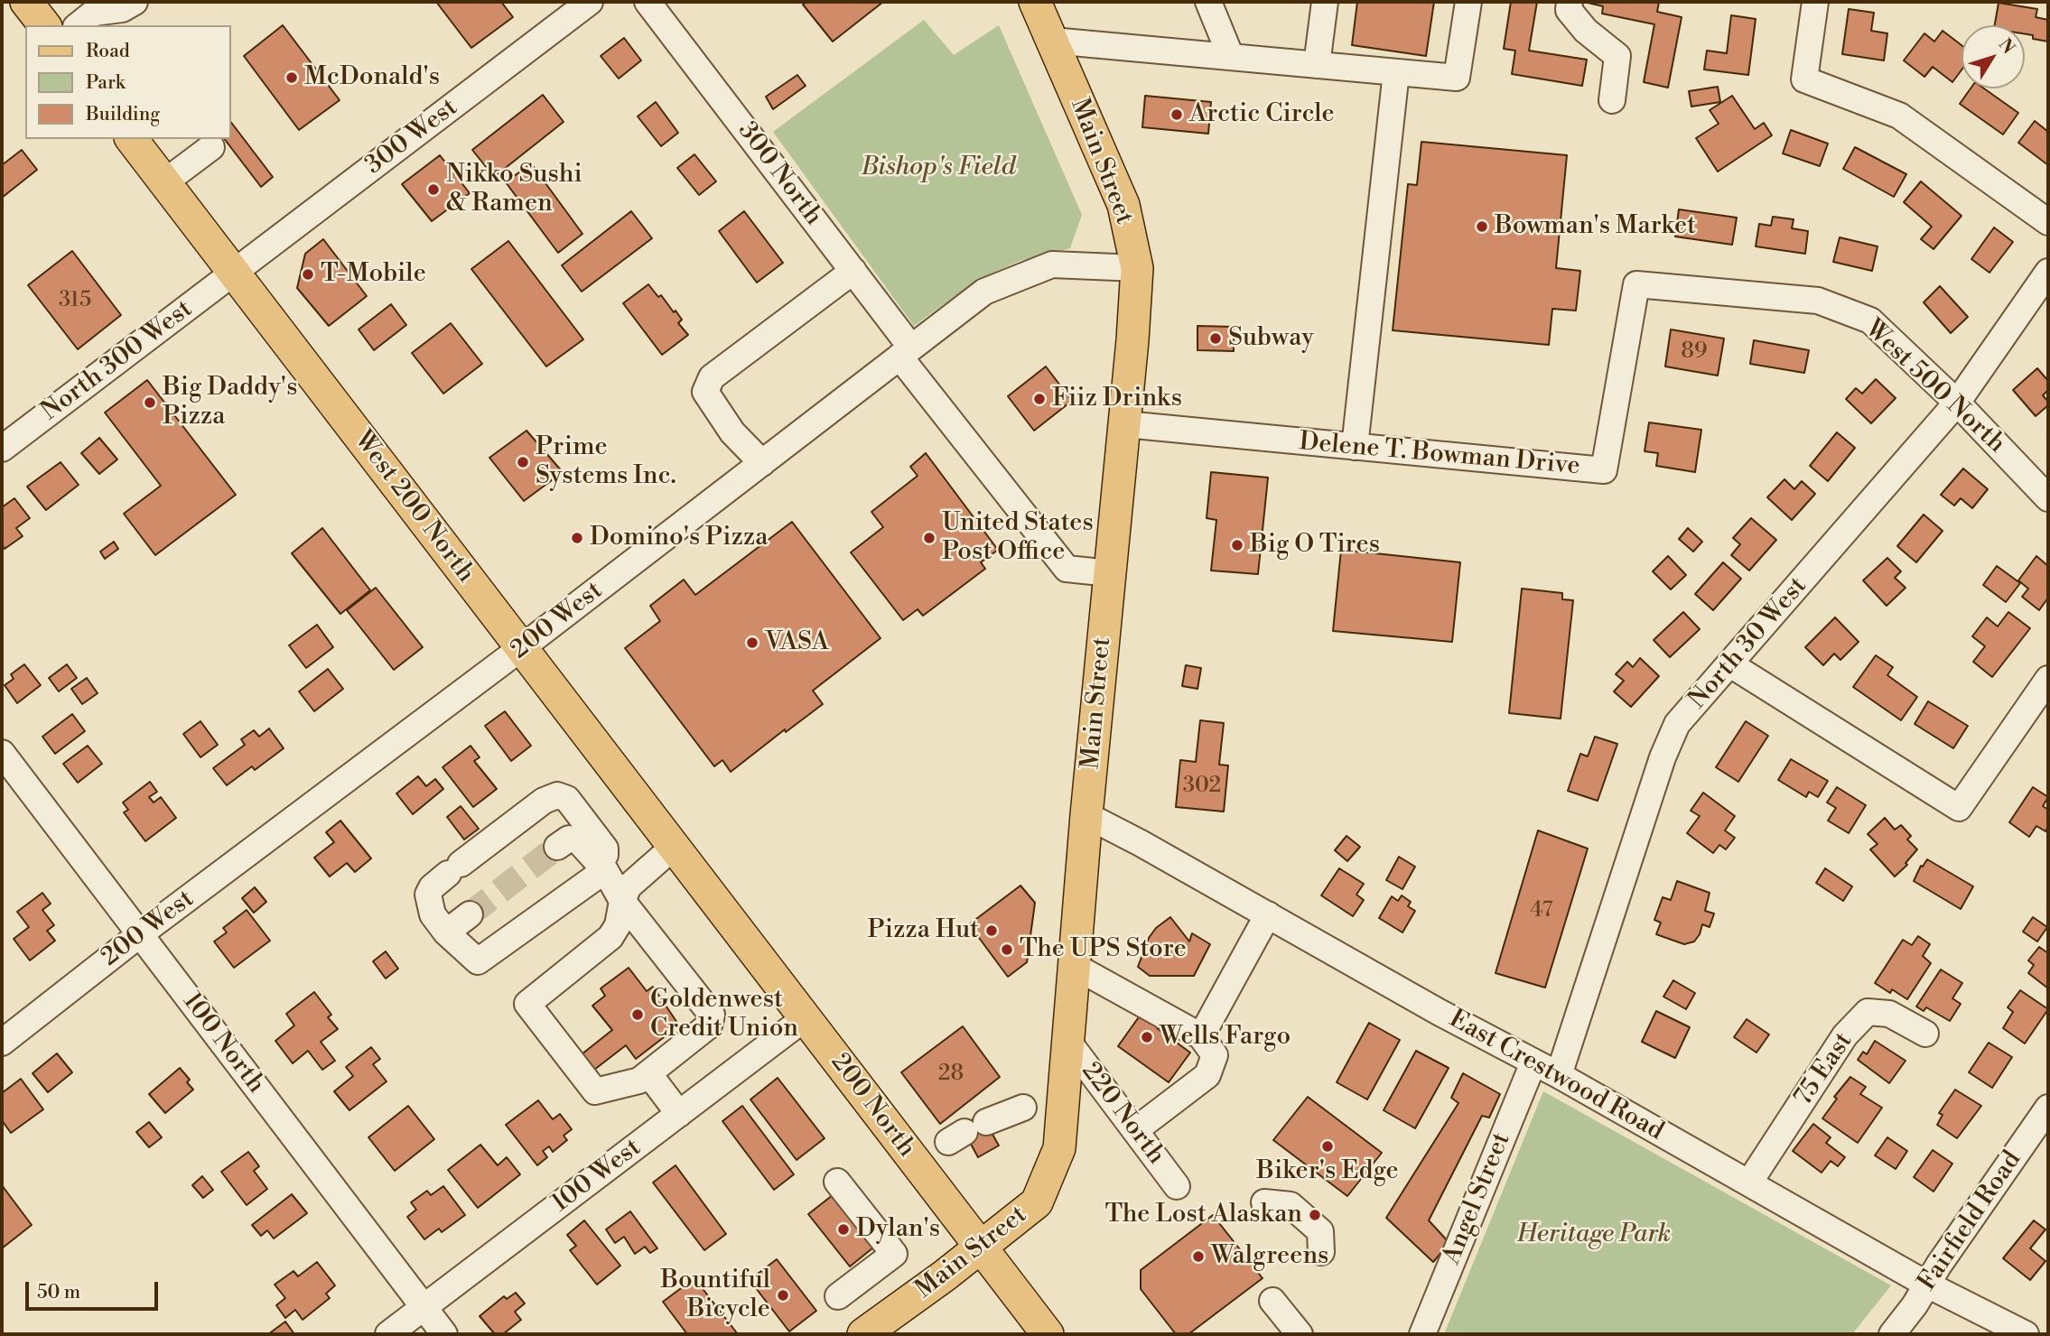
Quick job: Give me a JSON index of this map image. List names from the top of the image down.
{
  "streets": {
    "main road": ["Main Street", "West 200 North", "200 North"],
    "street": [
      "300 West",
      "300 North",
      "North 300 West",
      "West 500 North",
      "Delene T. Bowman Drive",
      "200 West",
      "North 30 West",
      "100 North",
      "75 East",
      "East Crestwood Road",
      "220 North",
      "100 West",
      "Angel Street",
      "Fairfield Road"
    ]
  },
  "crossings": [
    ["300 West", "North 300 West"],
    ["300 West", "West 200 North"],
    ["Main Street", "300 North"],
    ["Main Street", "Delene T. Bowman Drive"],
    ["Main Street", "200 West"],
    ["Main Street", "East Crestwood Road"],
    ["Main Street", "200 North"],
    ["Main Street", "220 North"],
    ["300 North", "200 West"],
    ["North 300 West", "West 200 North"],
    ["West 500 North", "Delene T. Bowman Drive"],
    ["West 500 North", "North 30 West"],
    ["West 200 North", "200 West"],
    ["West 200 North", "200 North"],
    ["200 West", "100 North"],
    ["North 30 West", "East Crestwood Road"],
    ["100 North", "100 West"],
    ["75 East", "East Crestwood Road"],
    ["East Crestwood Road", "Angel Street"],
    ["East Crestwood Road", "Fairfield Road"],
    ["200 North", "100 West"]
  ],
  "parks": ["Bishop's Field", "Heritage Park"],
  "places": [
    "McDonald's",
    "Arctic Circle",
    "Nikko Sushi & Ramen",
    "Bowman's Market",
    "T-Mobile",
    "Subway",
    "Fiiz Drinks",
    "Big Daddy's Pizza",
    "Prime Systems Inc.",
    "Domino's Pizza",
    "United States Post Office",
    "Big O Tires",
    "VASA",
    "Pizza Hut",
    "The UPS Store",
    "Goldenwest Credit Union",
    "Wells Fargo",
    "Biker's Edge",
    "The Lost Alaskan",
    "Dylan's",
    "Walgreens",
    "Bountiful Bicycle"
  ],
  "house_numbers": [
    "315",
    "89",
    "302",
    "47",
    "28"
  ],
  "legend": ["Road", "Park", "Building"],
  "scale_bar": "50 m",
  "north": "top right"
}
